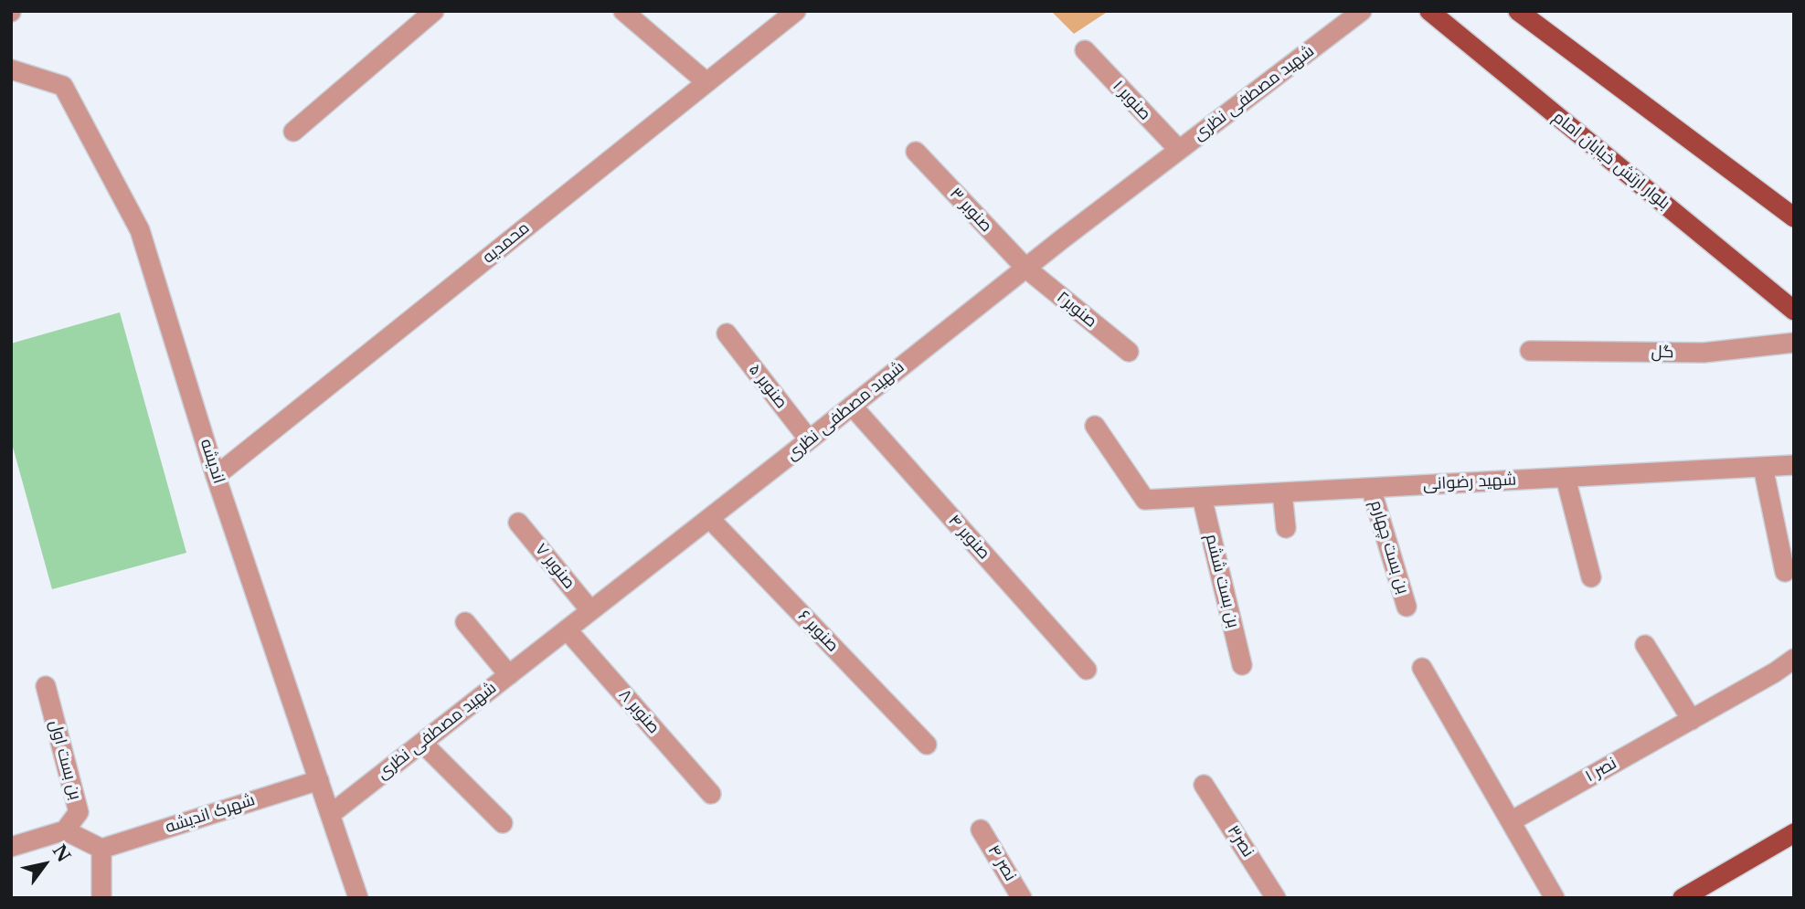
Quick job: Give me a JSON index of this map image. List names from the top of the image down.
{
  "streets": {
    "main road": ["بلوار ارتش خیابان امام"],
    "street": [
      "شهید مصطفی نظری",
      "صنوبر ۱",
      "صنوبر ۳",
      "محمدیه",
      "صنوبر۲",
      "گل",
      "صنوبر ۵",
      "اندیشه",
      "شهید رضوانی",
      "صنوبر ۴",
      "بن بست چهارم",
      "صنوبر ۷",
      "بن بست ششم",
      "صنوبر ۶",
      "صنوبر ۸",
      "بن بست اول",
      "نصر ۱",
      "شهرک اندیشه",
      "نصر۳",
      "نصر ۴"
    ]
  },
  "crossings": [
    ["شهید مصطفی نظری", "صنوبر ۱"],
    ["شهید مصطفی نظری", "صنوبر ۳"],
    ["شهید مصطفی نظری", "صنوبر۲"],
    ["شهید مصطفی نظری", "صنوبر ۵"],
    ["شهید مصطفی نظری", "اندیشه"],
    ["شهید مصطفی نظری", "صنوبر ۴"],
    ["شهید مصطفی نظری", "صنوبر ۷"],
    ["شهید مصطفی نظری", "صنوبر ۶"],
    ["شهید مصطفی نظری", "صنوبر ۸"],
    ["صنوبر ۳", "صنوبر۲"],
    ["محمدیه", "اندیشه"],
    ["اندیشه", "شهرک اندیشه"],
    ["شهید رضوانی", "بن بست چهارم"],
    ["شهید رضوانی", "بن بست ششم"]
  ],
  "north": "top right"
}
